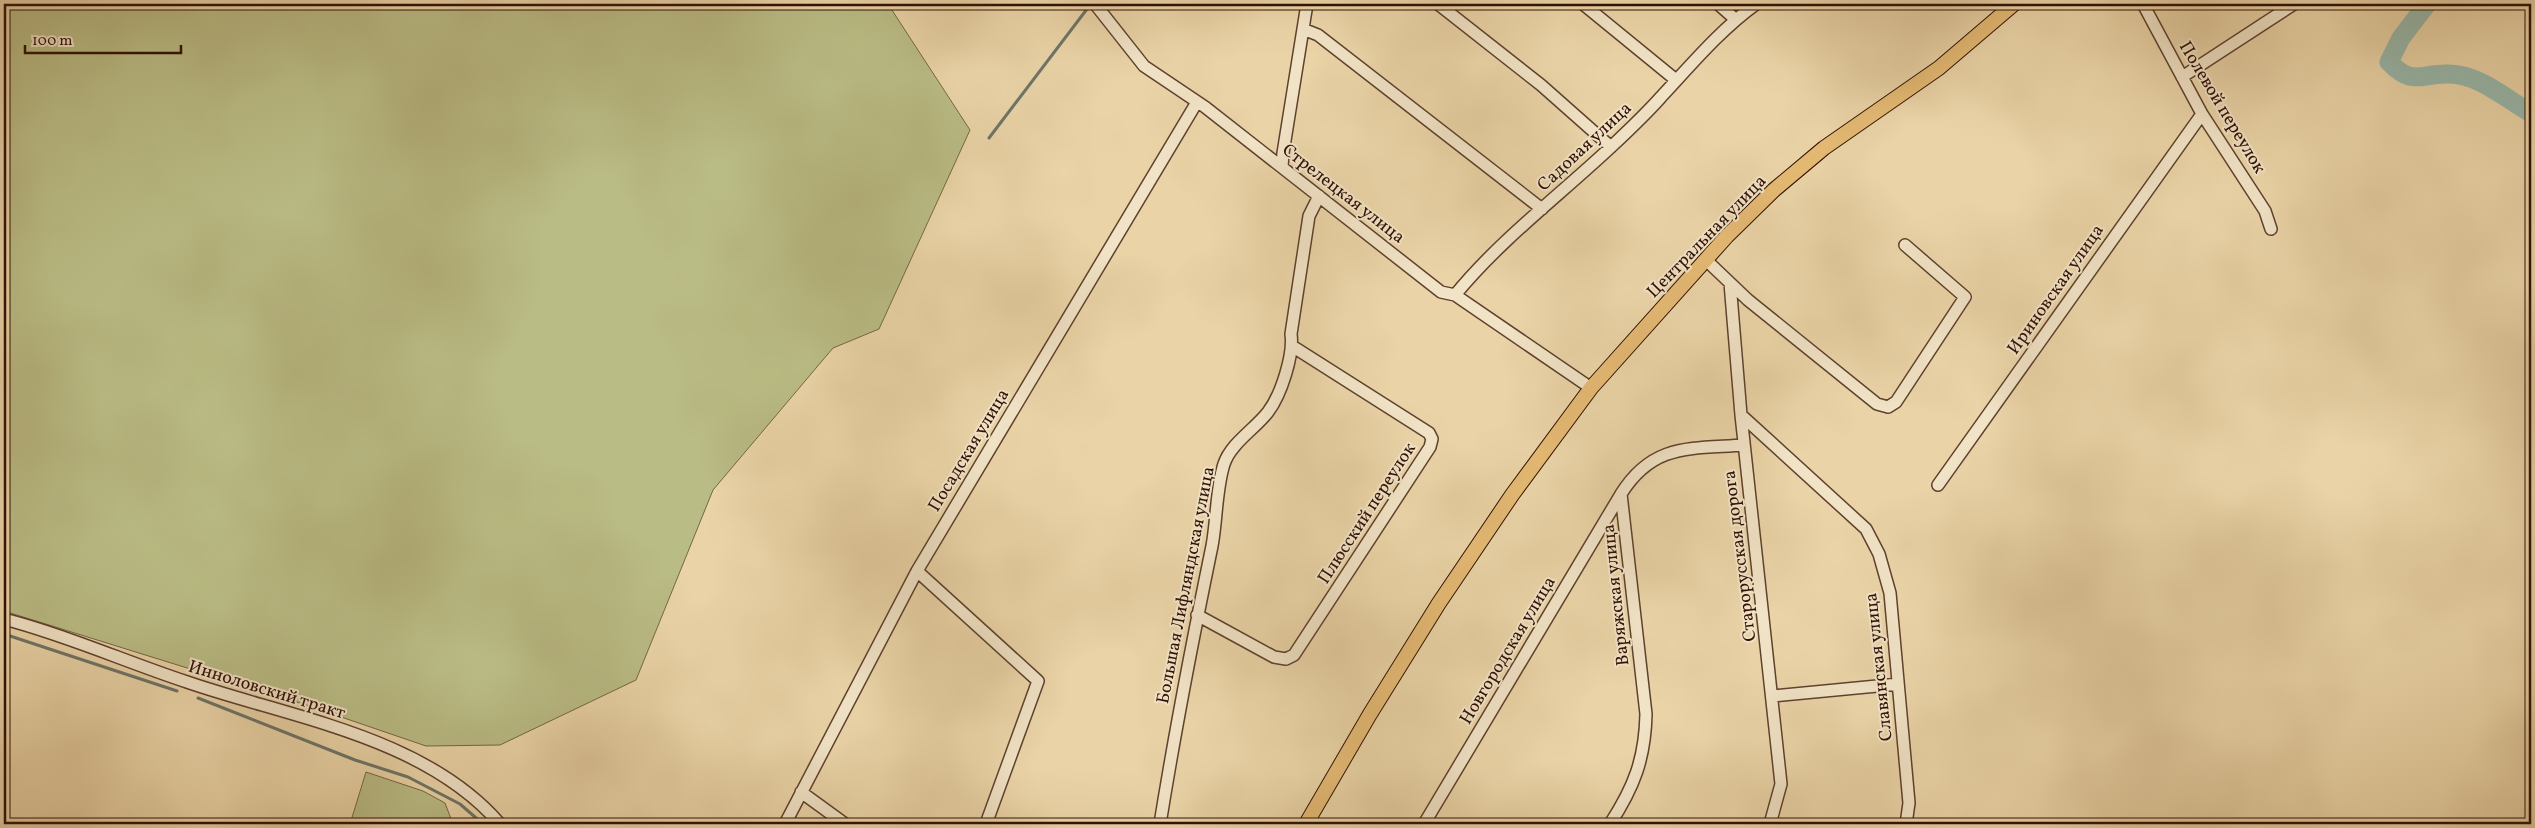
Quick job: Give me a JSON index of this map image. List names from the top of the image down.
{
  "streets": {
    "main road": ["Центральная улица"],
    "street": [
      "Полевой переулок",
      "Садовая улица",
      "Стрелецкая улица",
      "Ириновская улица",
      "Посадская улица",
      "Плюсский переулок",
      "Старорусская дорога",
      "Большая Лифляндская улица",
      "Варяжская улица",
      "Новгородская улица",
      "Славянская улица",
      "Инноловский тракт"
    ]
  },
  "crossings": [
    ["Полевой переулок", "Ириновская улица"],
    ["Садовая улица", "Стрелецкая улица"],
    ["Стрелецкая улица", "Центральная улица"],
    ["Стрелецкая улица", "Посадская улица"],
    ["Стрелецкая улица", "Большая Лифляндская улица"],
    ["Плюсский переулок", "Большая Лифляндская улица"],
    ["Старорусская дорога", "Славянская улица"],
    ["Варяжская улица", "Новгородская улица"]
  ],
  "scale_bar": "100 m"
}
